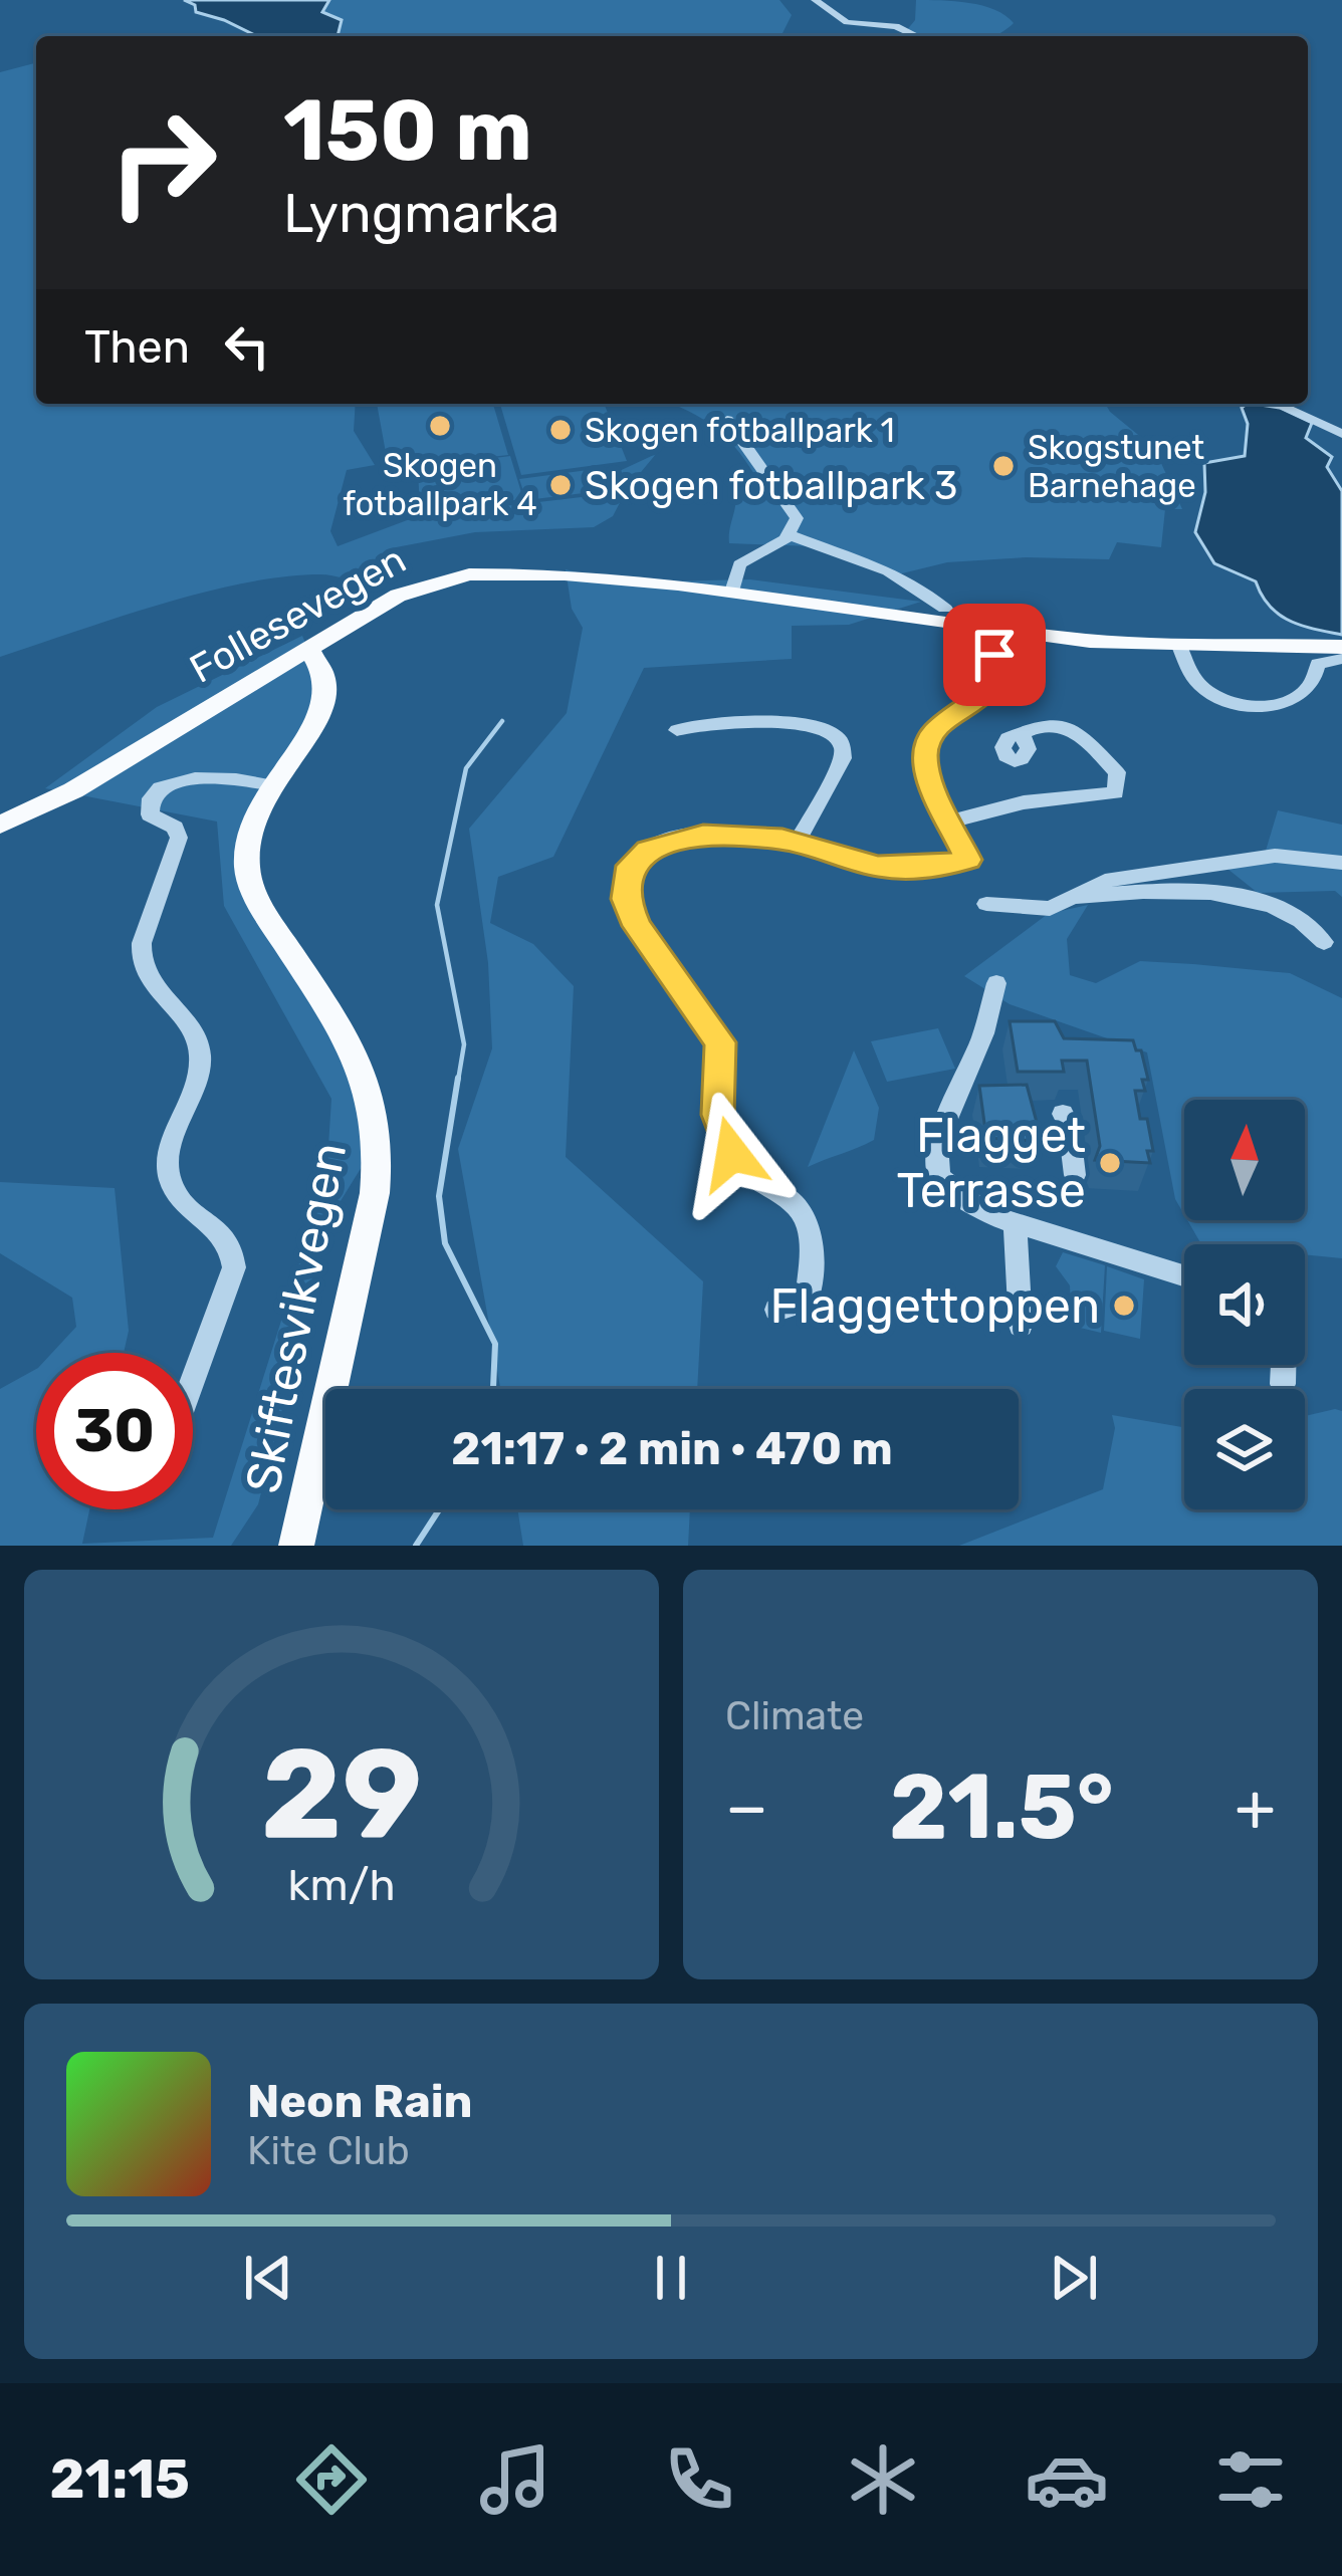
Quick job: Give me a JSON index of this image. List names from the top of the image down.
{
  "streets": {
    "main road": ["Follesevegen", "Skiftesvikvegen"]
  },
  "crossings": [
    ["Follesevegen", "Skiftesvikvegen"]
  ],
  "places": [
    "Skogen fotballpark 4",
    "Skogen fotballpark 1",
    "Skogstunet Barnehage",
    "Skogen fotballpark 3",
    "Flagget Terrasse",
    "Flaggettoppen"
  ],
  "north": "top",
  "page": {
    "turn": ["150 m", "Lyngmarka"],
    "then": "Then",
    "limit": "30",
    "trip": "21:17 · 2 min · 470 m",
    "tile": "Climate",
    "heat": ["−", "21.5°", "+"],
    "song": ["Neon Rain", "Kite Club"],
    "tabs": "21:15",
    "gauge": ["29", "km/h"]
  }
}
